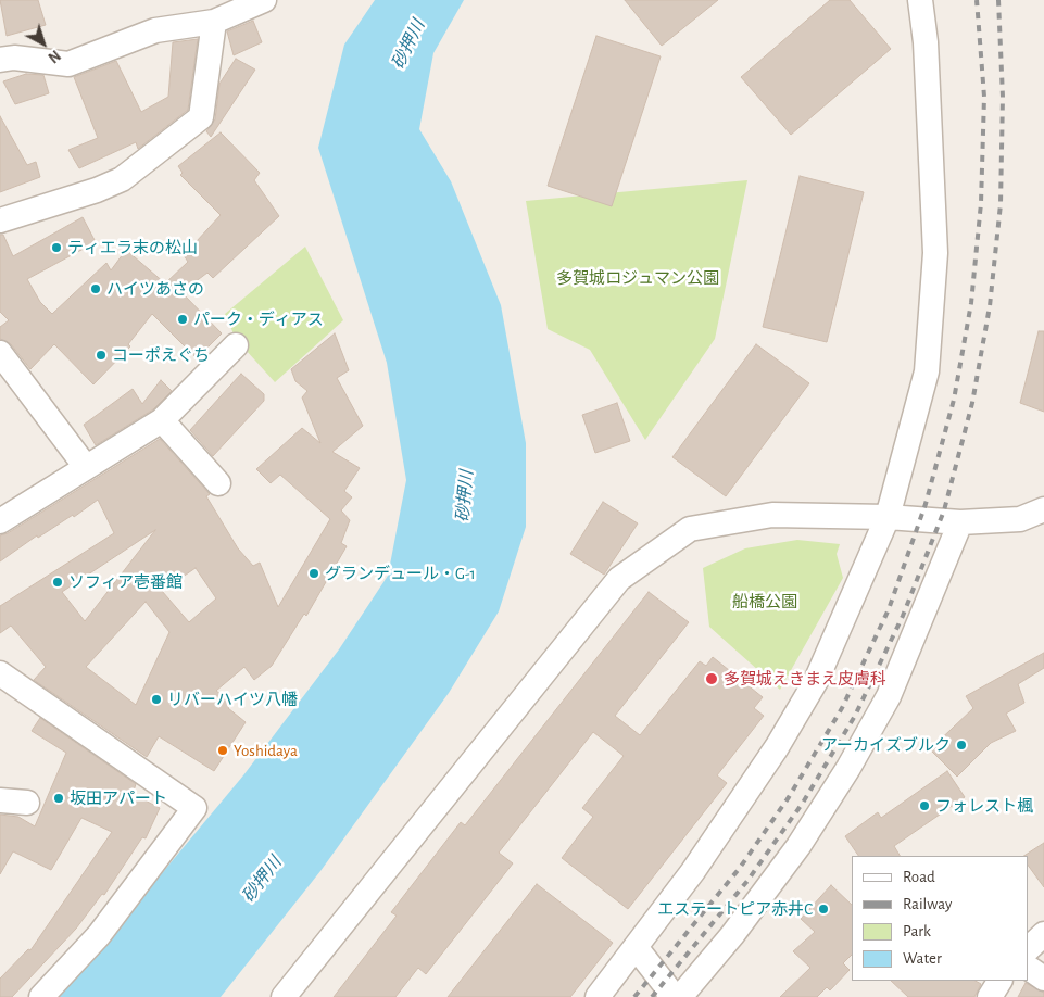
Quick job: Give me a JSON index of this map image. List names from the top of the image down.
{
  "water": ["砂押川"],
  "parks": ["多賀城ロジュマン公園", "船橋公園"],
  "places": [
    "ティエラ末の松山",
    "ハイツあさの",
    "パーク・ディアス",
    "コーポえぐち",
    "グランデュール・G-1",
    "ソフィア壱番館",
    "多賀城えきまえ皮膚科",
    "リバーハイツ八幡",
    "アーカイズブルク",
    "Yoshidaya",
    "坂田アパート",
    "フォレスト楓",
    "エステートピア赤井C"
  ],
  "legend": [
    "Road",
    "Railway",
    "Park",
    "Water"
  ],
  "north": "bottom right"
}
